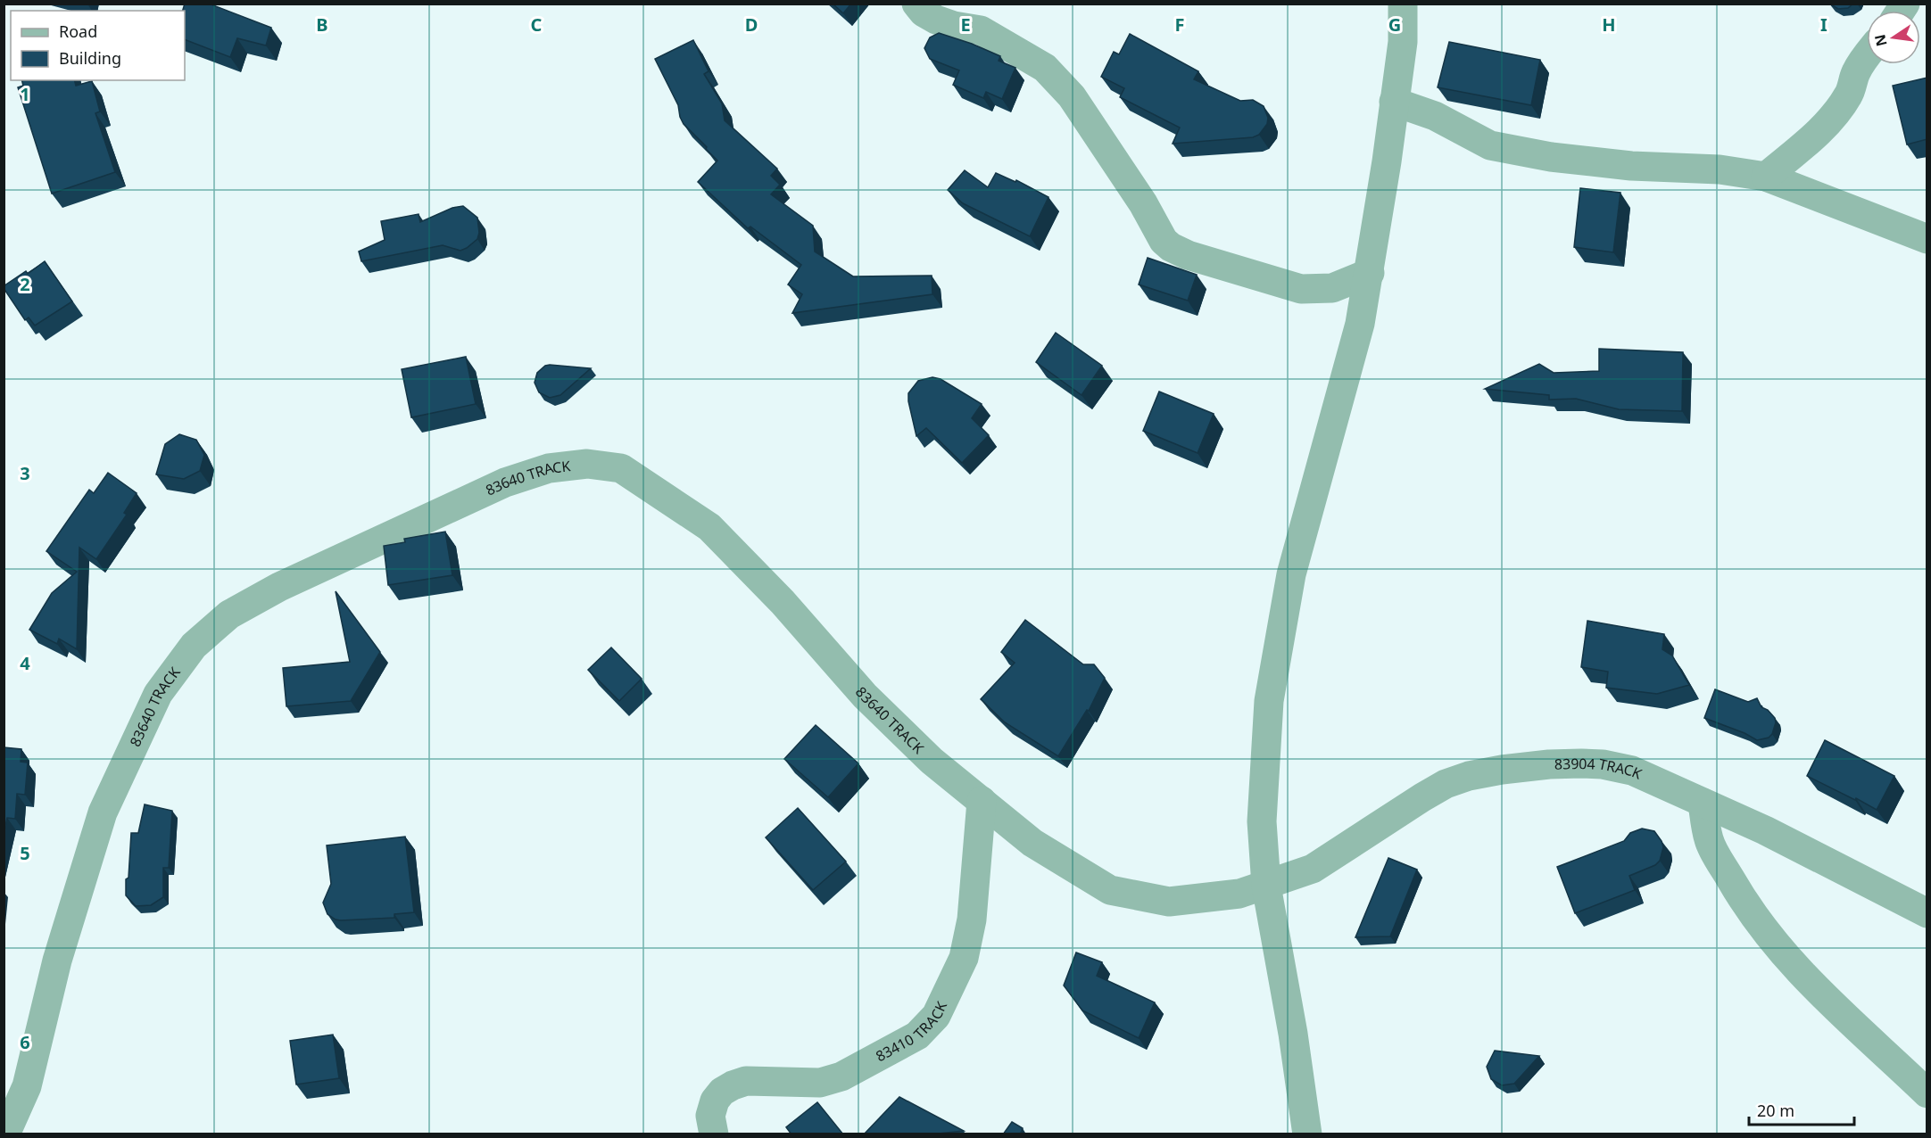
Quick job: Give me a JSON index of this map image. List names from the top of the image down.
{
  "streets": {
    "street": ["83640 TRACK", "83904 TRACK", "83410 TRACK"]
  },
  "crossings": [
    ["83640 TRACK", "83904 TRACK"],
    ["83640 TRACK", "83410 TRACK"]
  ],
  "legend": ["Road", "Building"],
  "scale_bar": "20 m",
  "north": "left",
  "grid": {
    "columns": [
      "B",
      "C",
      "D",
      "E",
      "F",
      "G",
      "H",
      "I"
    ],
    "rows": [
      "1",
      "2",
      "3",
      "4",
      "5",
      "6"
    ]
  }
}
